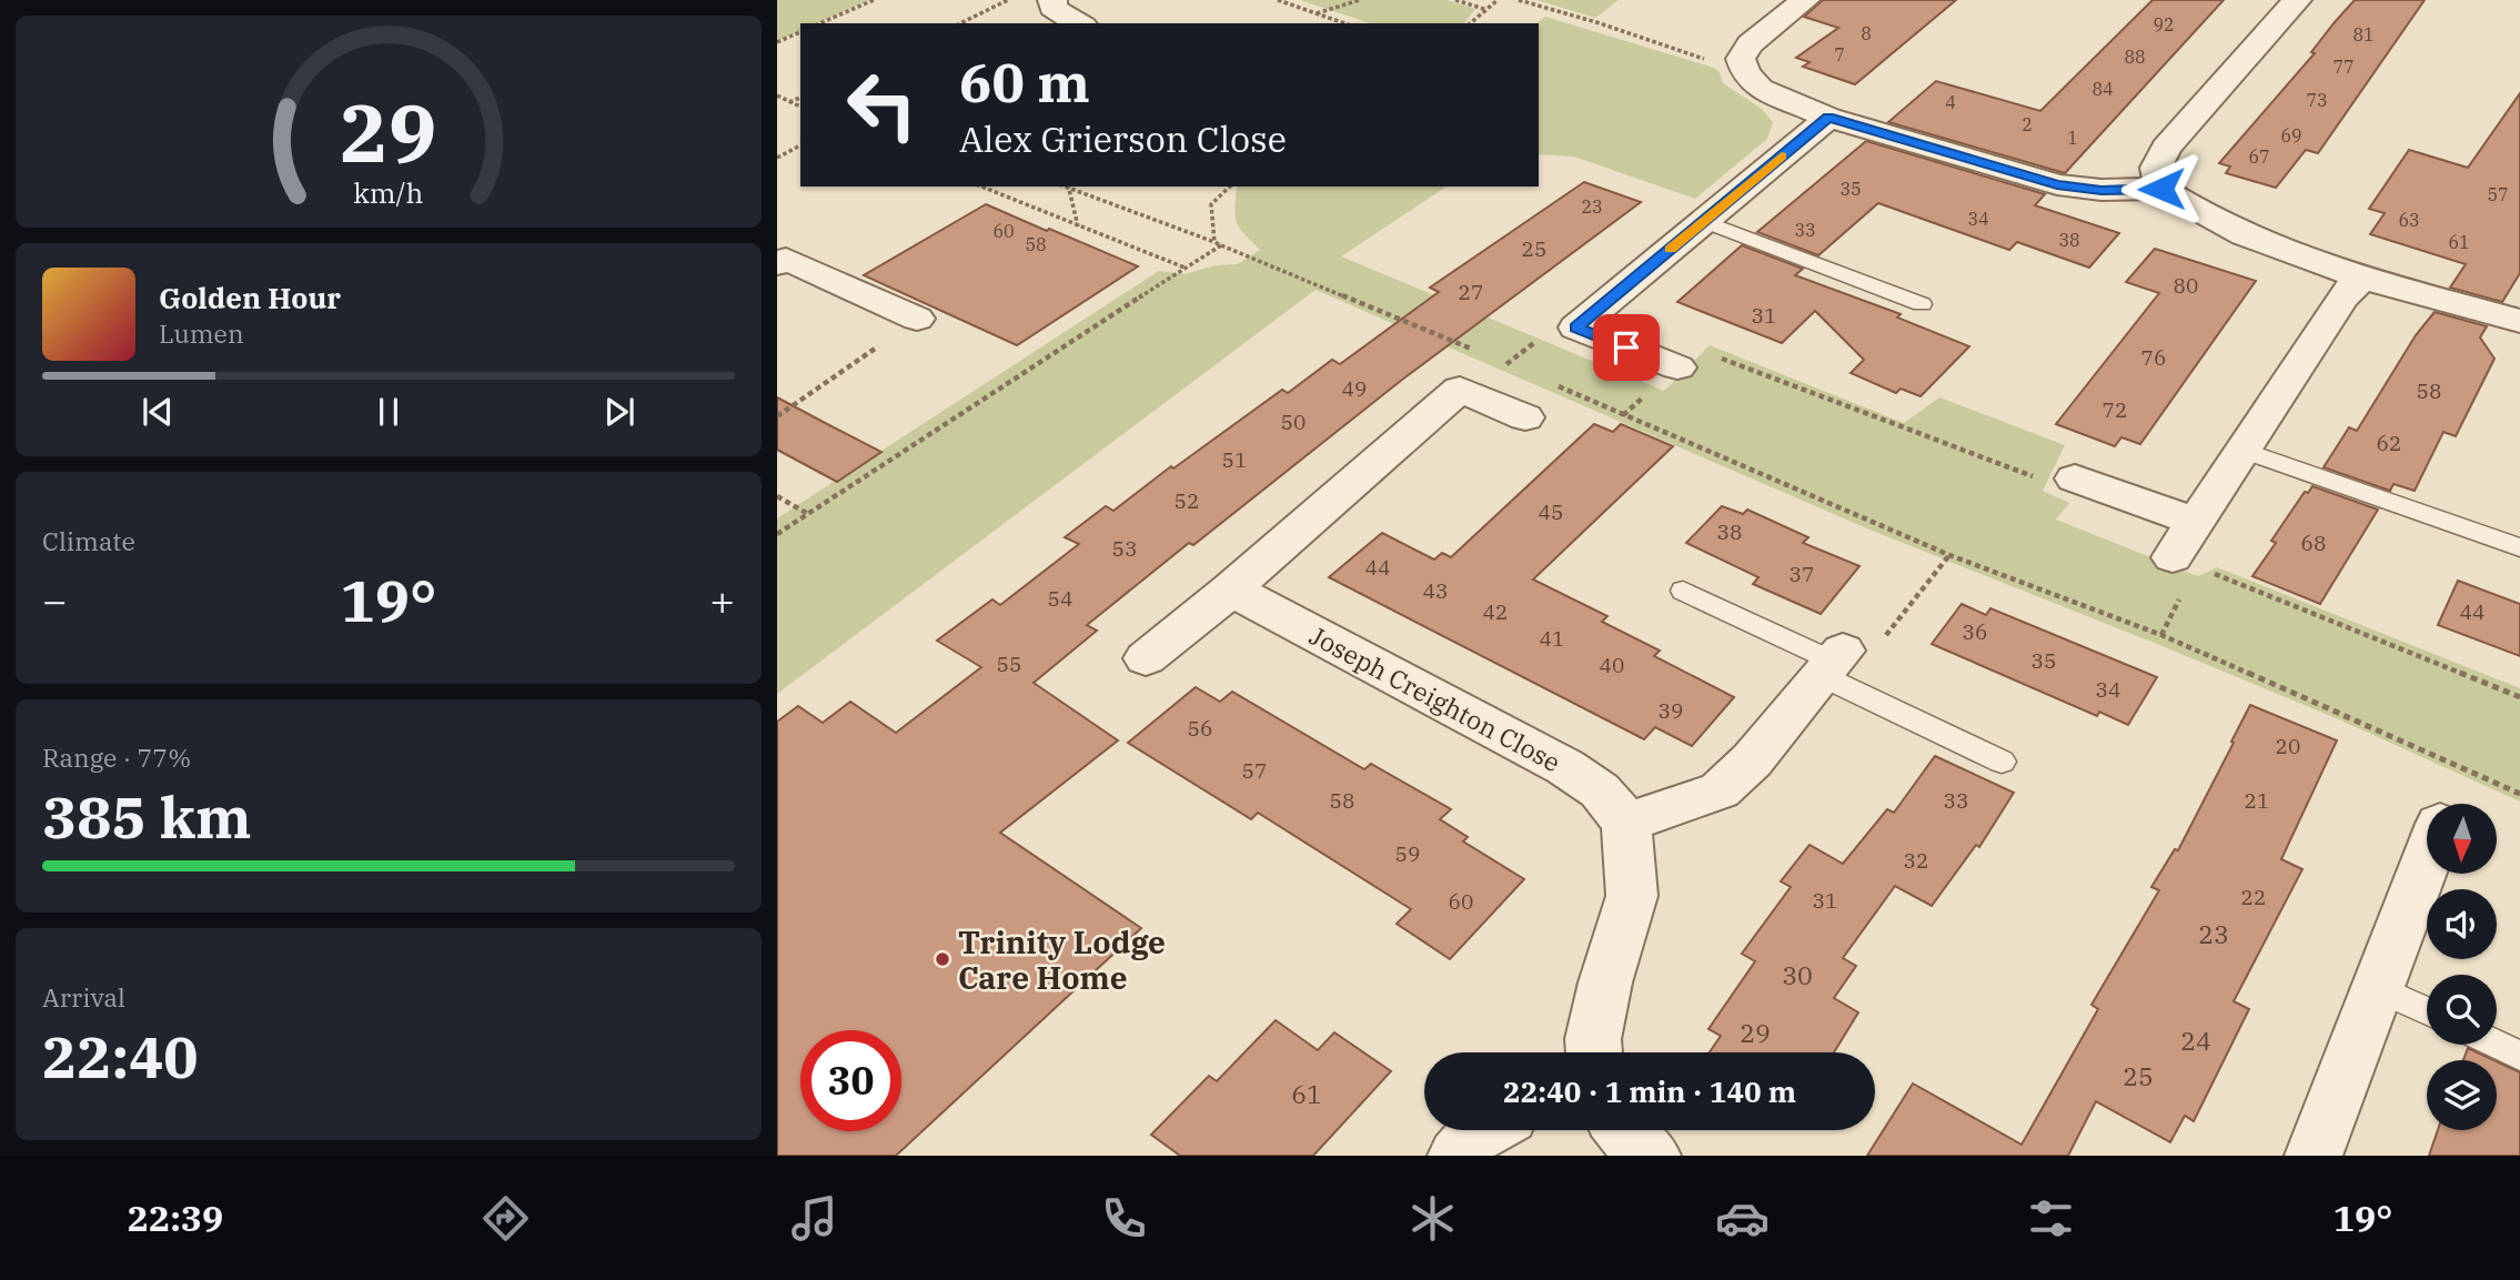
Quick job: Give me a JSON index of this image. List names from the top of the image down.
{
  "streets": {
    "street": ["Joseph Creighton Close"]
  },
  "places": ["Trinity Lodge Care Home"],
  "house_numbers": [
    "92",
    "8",
    "81",
    "7",
    "88",
    "77",
    "84",
    "73",
    "4",
    "2",
    "69",
    "1",
    "67",
    "35",
    "57",
    "23",
    "34",
    "63",
    "33",
    "60",
    "38",
    "61",
    "58",
    "25",
    "80",
    "27",
    "31",
    "76",
    "49",
    "58",
    "72",
    "50",
    "62",
    "51",
    "52",
    "45",
    "38",
    "68",
    "53",
    "44",
    "37",
    "43",
    "54",
    "42",
    "44",
    "36",
    "41",
    "35",
    "55",
    "40",
    "34",
    "39",
    "56",
    "20",
    "57",
    "58",
    "33",
    "21",
    "59",
    "32",
    "22",
    "31",
    "60",
    "23",
    "30",
    "29",
    "24",
    "25",
    "61"
  ],
  "north": "bottom",
  "page": {
    "turn": ["60 m", "Alex Grierson Close"],
    "song": ["Golden Hour", "Lumen"],
    "tile": [
      "Climate",
      ["Range · 77%", "385 km"],
      ["Arrival", "22:40"]
    ],
    "heat": ["−", "19°", "+"],
    "limit": "30",
    "trip": "22:40 · 1 min · 140 m",
    "tabs": ["22:39", "19°"],
    "gauge": ["29", "km/h"]
  }
}
